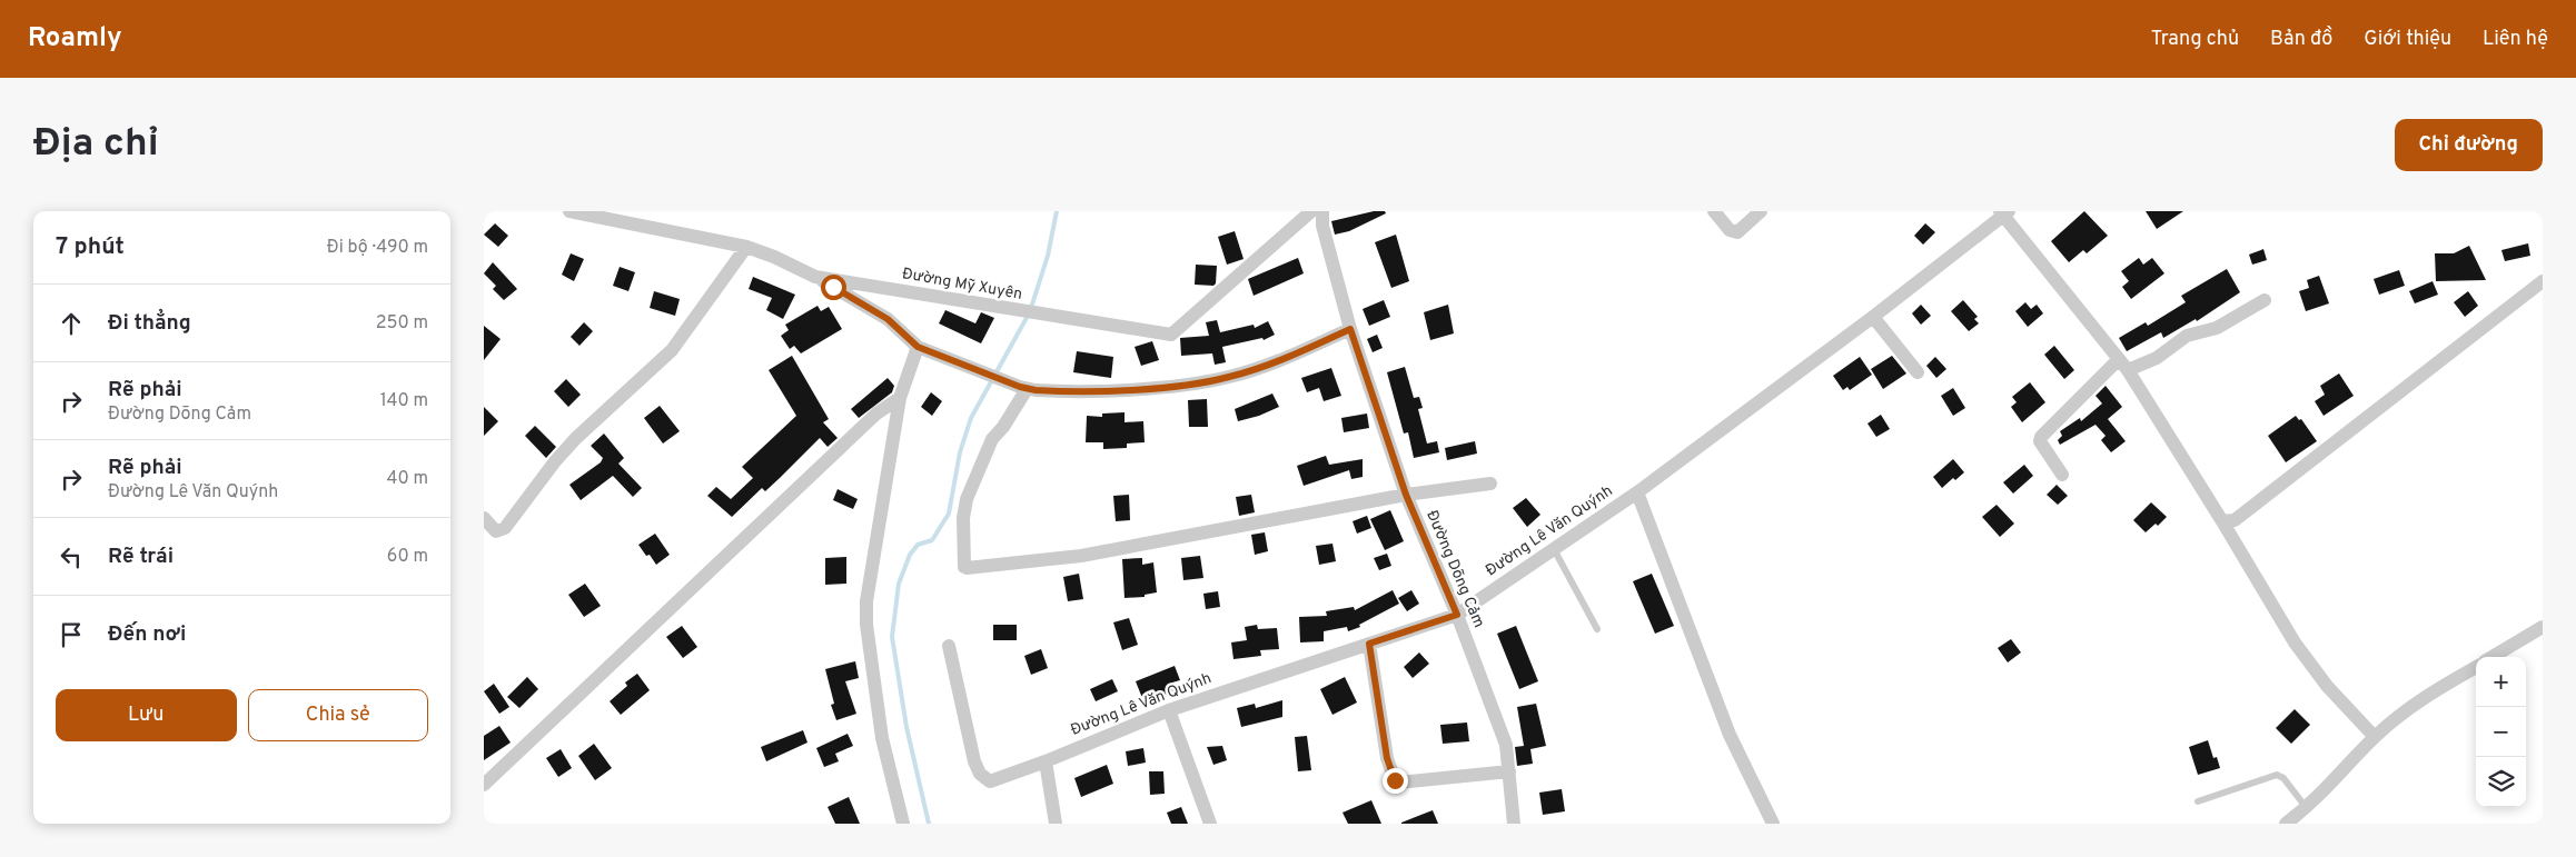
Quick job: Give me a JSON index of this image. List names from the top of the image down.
{
  "streets": {
    "street": ["Đường Mỹ Xuyên", "Đường Lê Văn Quýnh", "Đường Dõng Cảm"]
  },
  "crossings": [
    ["Đường Lê Văn Quýnh", "Đường Dõng Cảm"]
  ],
  "page": {
    "header": "Roamly",
    "nav": [
      "Trang chủ",
      "Bản đồ",
      "Giới thiệu",
      "Liên hệ"
    ],
    "buttons": [
      "Chỉ đường",
      ["Lưu", "Chia sẻ"]
    ],
    "title": "Địa chỉ",
    "heading": ["7 phút", "Đi bộ · 490 m"],
    "list": [
      ["Đi thẳng", "250 m"],
      ["Rẽ phải", "Đường Dõng Cảm", "140 m"],
      ["Rẽ phải", "Đường Lê Văn Quýnh", "40 m"],
      ["Rẽ trái", "60 m"],
      "Đến nơi"
    ],
    "map_buttons": ["+", "−"]
  }
}
